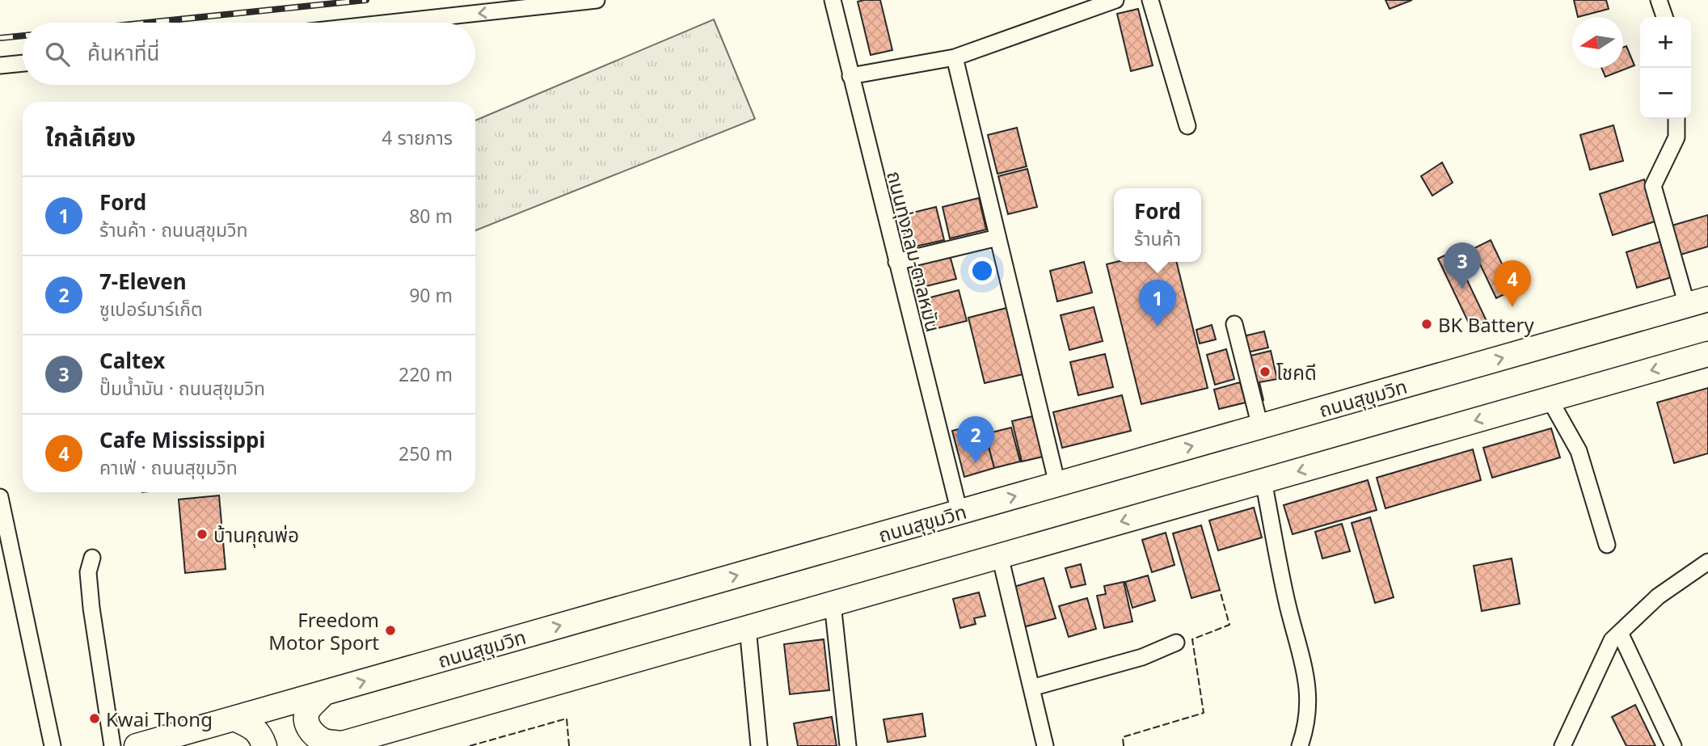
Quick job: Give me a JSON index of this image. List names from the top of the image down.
{
  "streets": {
    "highway": ["ถนนสุขุมวิท"],
    "street": ["ถนนทุ่งกลม-ตาลหมัน"]
  },
  "crossings": [
    ["ถนนทุ่งกลม-ตาลหมัน", "ถนนสุขุมวิท"]
  ],
  "places": [
    "BK Battery",
    "โชคดี",
    "บ้านคุณพ่อ",
    "Freedom Motor Sport",
    "Kwai Thong"
  ],
  "north": "left",
  "page": {
    "map_buttons": ["+", "−"],
    "search": "ค้นหาที่นี่",
    "heading": ["ใกล้เคียง", "4 รายการ"],
    "list": [
      {
        "mark": "1",
        "name": "Ford",
        "note": "ร้านค้า · ถนนสุขุมวิท",
        "value": "80 m"
      },
      {
        "mark": "2",
        "name": "7-Eleven",
        "note": "ซูเปอร์มาร์เก็ต",
        "value": "90 m"
      },
      {
        "mark": "3",
        "name": "Caltex",
        "note": "ปั๊มน้ำมัน · ถนนสุขุมวิท",
        "value": "220 m"
      },
      {
        "mark": "4",
        "name": "Cafe Mississippi",
        "note": "คาเฟ่ · ถนนสุขุมวิท",
        "value": "250 m"
      }
    ],
    "popup": ["Ford", "ร้านค้า"],
    "pins": [
      "3",
      "4",
      "1",
      "2"
    ]
  }
}
